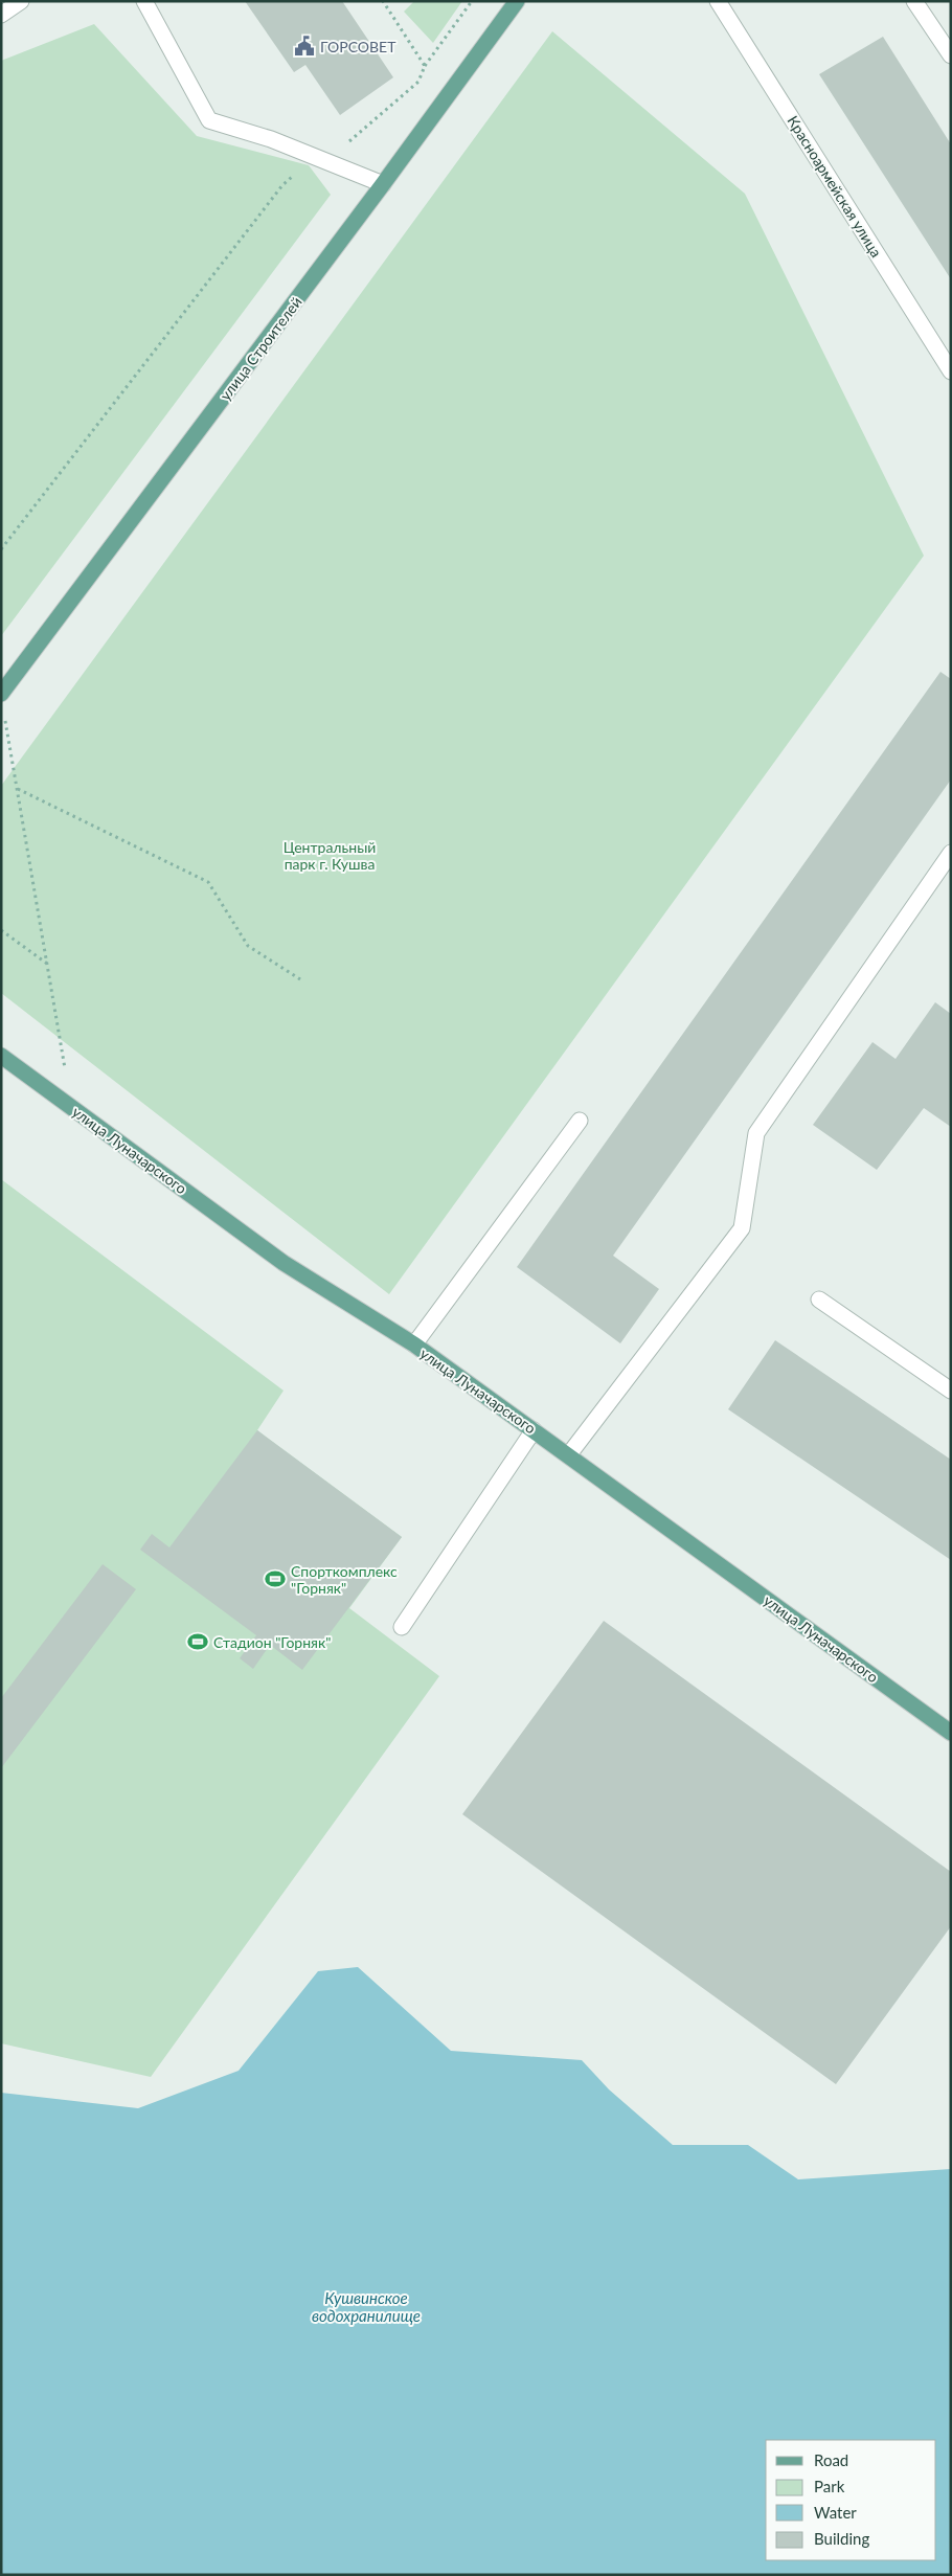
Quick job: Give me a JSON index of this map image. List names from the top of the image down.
{
  "streets": {
    "main road": ["улица Строителей", "улица Луначарского"],
    "lane": ["Красноармейская улица"]
  },
  "water": ["Кушвинское водохранилище"],
  "parks": ["Центральный парк г. Кушва"],
  "places": {
    "public building": ["ГОРСОВЕТ"],
    "sports": ["Спорткомплекс \"Горняк\"", "Стадион \"Горняк\""]
  },
  "legend": [
    "Road",
    "Park",
    "Water",
    "Building"
  ]
}
